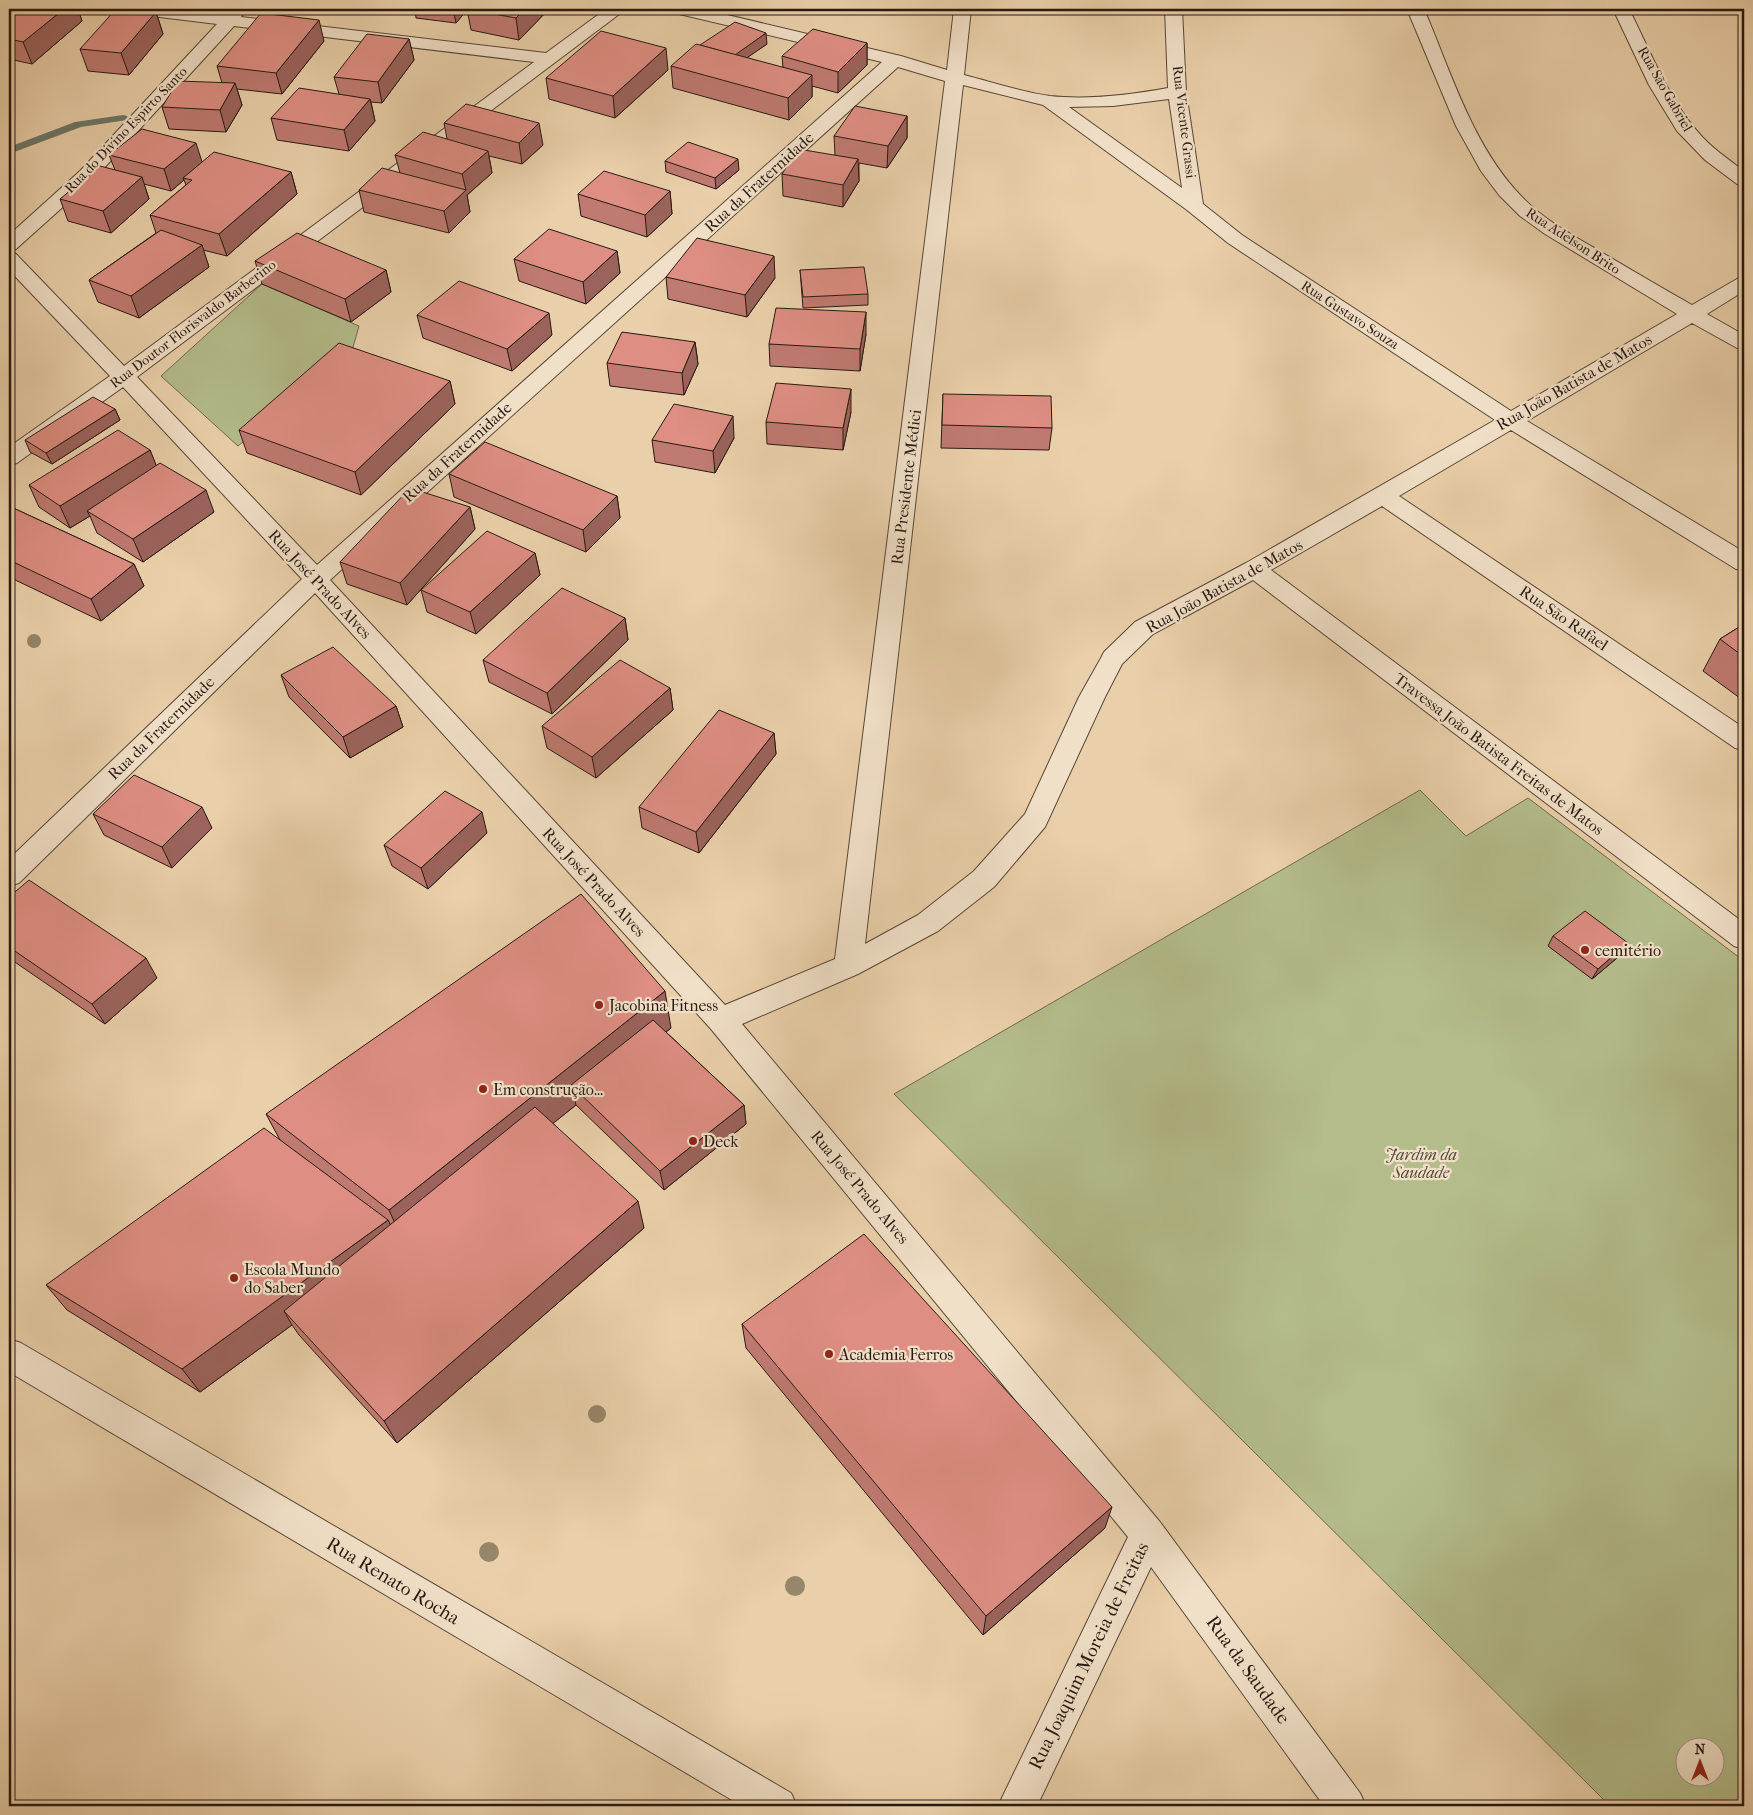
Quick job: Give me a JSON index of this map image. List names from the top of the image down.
{
  "streets": {
    "street": [
      "Rua São Gabriel",
      "Rua Vicente Grassi",
      "Rua do Divino Espirto Santo",
      "Rua da Fraternidade",
      "Rua Adelson Brito",
      "Rua Gustavo Souza",
      "Rua Doutor Florisvaldo Barberino",
      "Rua João Batista de Matos",
      "Rua Presidente Médici",
      "Rua José Prado Alves",
      "Rua São Rafael",
      "Travessa João Batista Freitas de Matos",
      "Rua Renato Rocha",
      "Rua Joaquim Moreia de Freitas",
      "Rua da Saudade"
    ]
  },
  "crossings": [
    ["Rua Vicente Grassi", "Rua Gustavo Souza"],
    ["Rua da Fraternidade", "Rua Gustavo Souza"],
    ["Rua da Fraternidade", "Rua José Prado Alves"],
    ["Rua Adelson Brito", "Rua João Batista de Matos"],
    ["Rua Gustavo Souza", "Rua João Batista de Matos"],
    ["Rua Gustavo Souza", "Rua Presidente Médici"],
    ["Rua Doutor Florisvaldo Barberino", "Rua José Prado Alves"],
    ["Rua João Batista de Matos", "Rua Presidente Médici"],
    ["Rua João Batista de Matos", "Rua José Prado Alves"],
    ["Rua João Batista de Matos", "Rua São Rafael"],
    ["Rua João Batista de Matos", "Travessa João Batista Freitas de Matos"],
    ["Rua José Prado Alves", "Rua Joaquim Moreia de Freitas"],
    ["Rua José Prado Alves", "Rua da Saudade"],
    ["Rua Joaquim Moreia de Freitas", "Rua da Saudade"]
  ],
  "parks": ["Jardim da Saudade"],
  "places": [
    "cemitério",
    "Jacobina Fitness",
    "Em construção...",
    "Deck",
    "Escola Mundo do Saber",
    "Academia Ferros"
  ],
  "north": "top"
}
